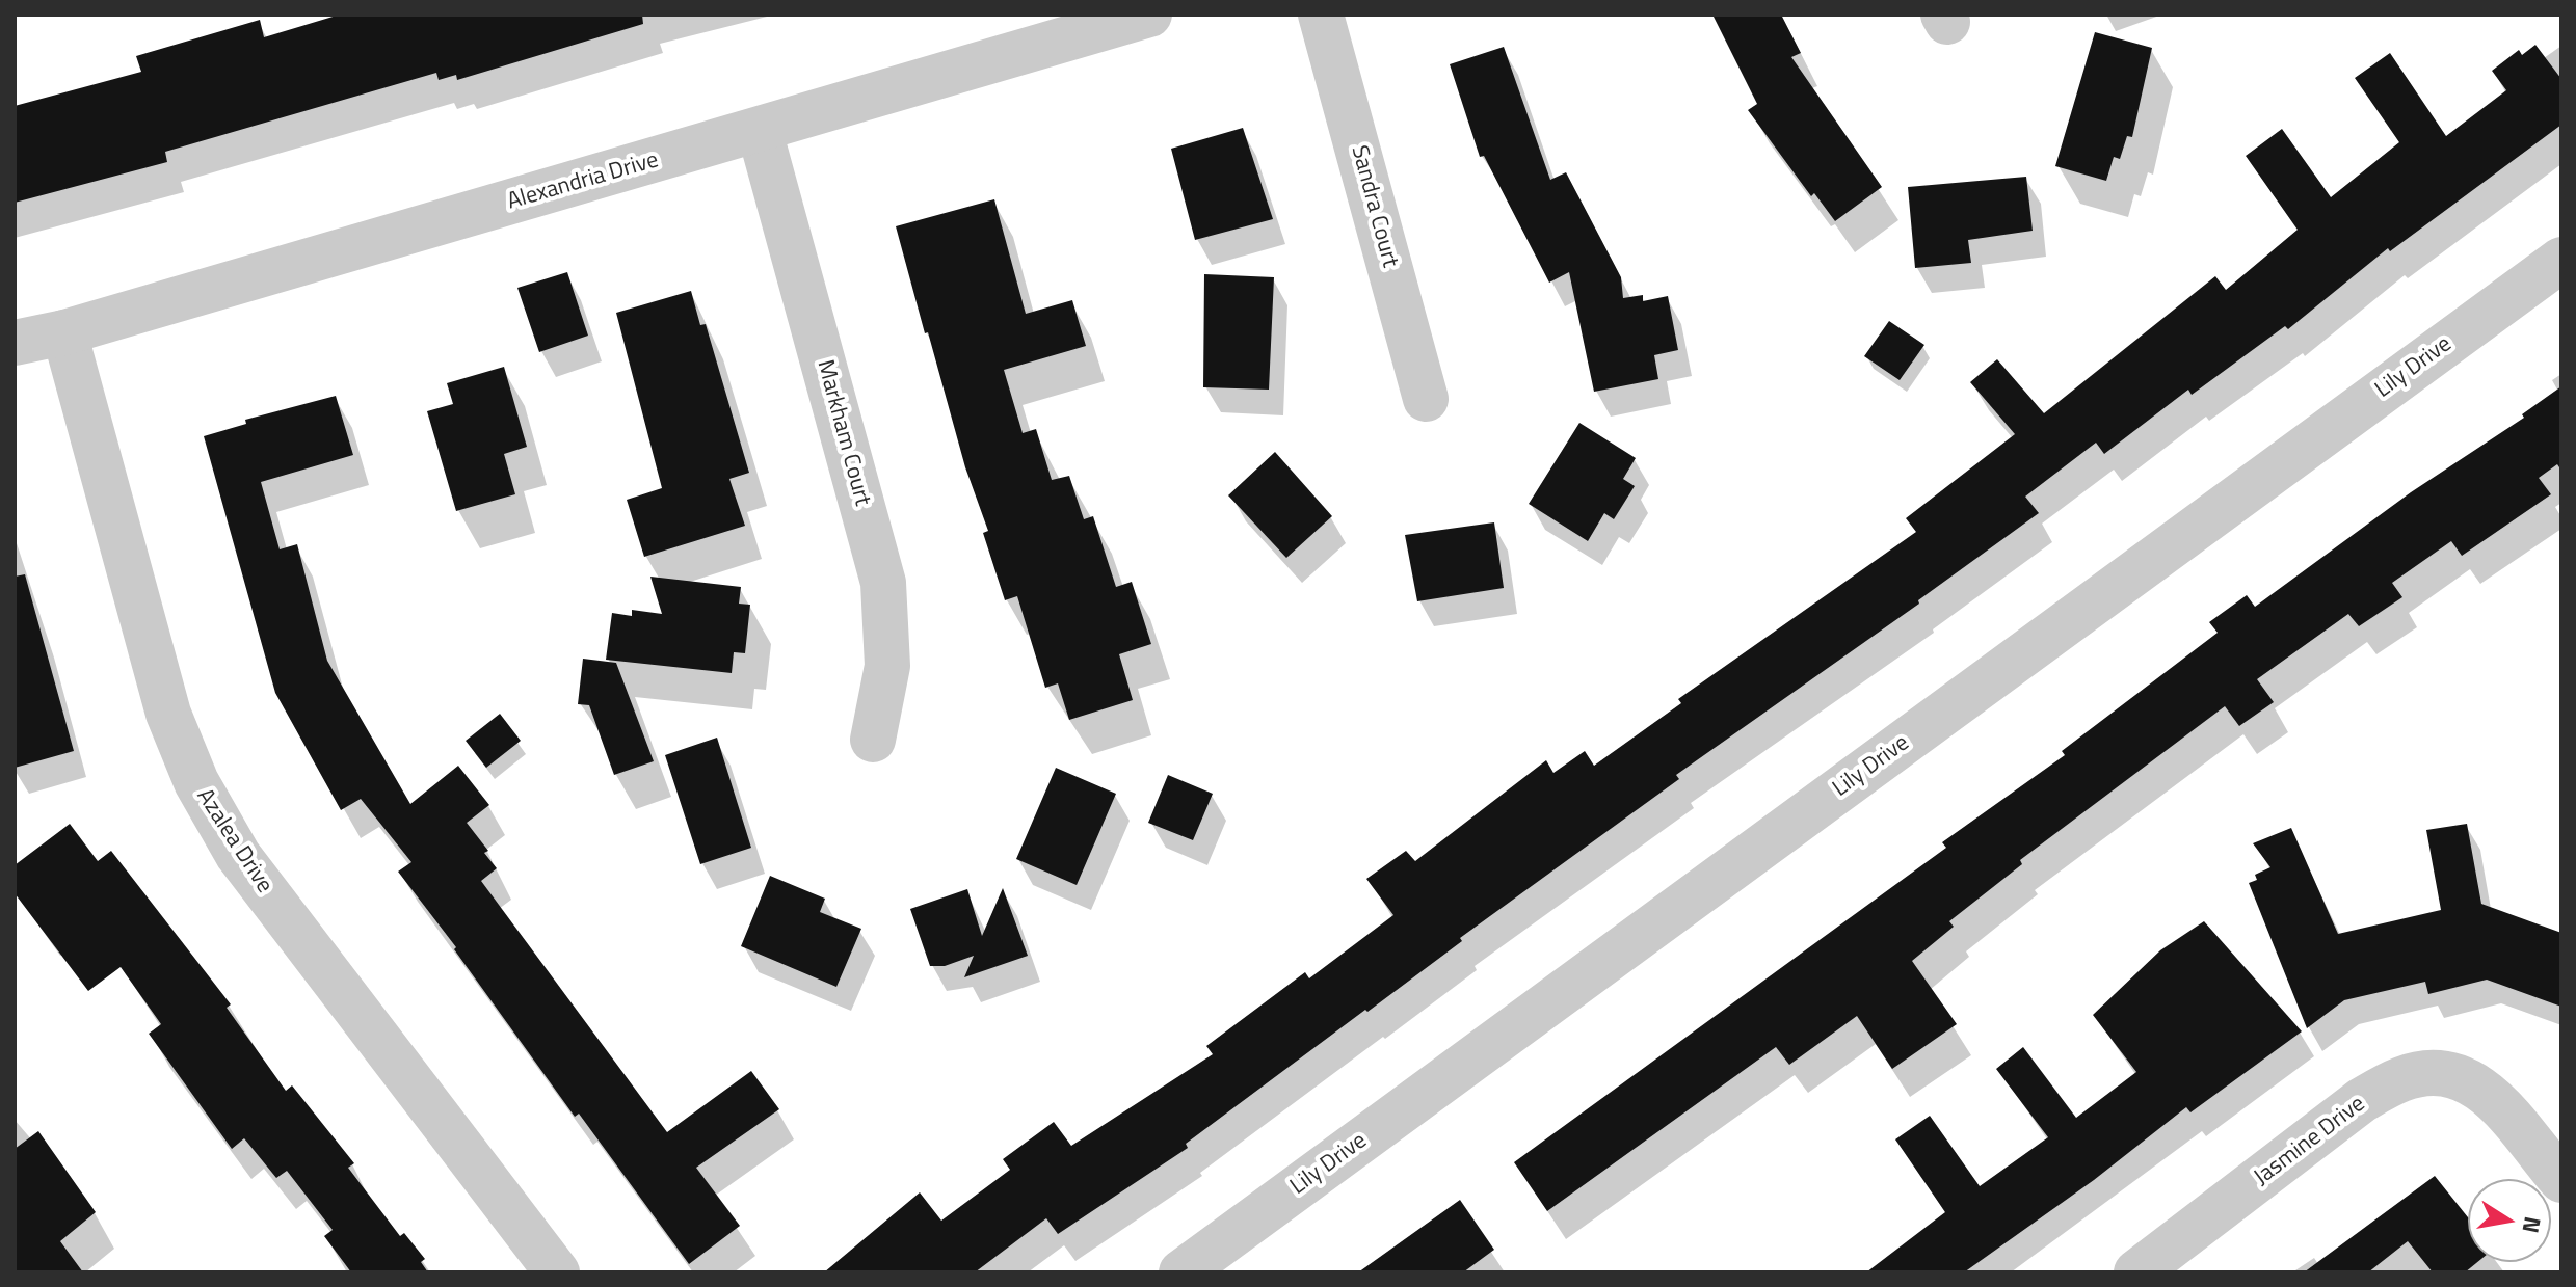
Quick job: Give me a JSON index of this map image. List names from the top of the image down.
{
  "streets": {
    "street": [
      "Alexandria Drive",
      "Sandra Court",
      "Lily Drive",
      "Markham Court",
      "Azalea Drive",
      "Jasmine Drive"
    ]
  },
  "crossings": [
    ["Alexandria Drive", "Markham Court"],
    ["Alexandria Drive", "Azalea Drive"]
  ],
  "north": "right"
}
